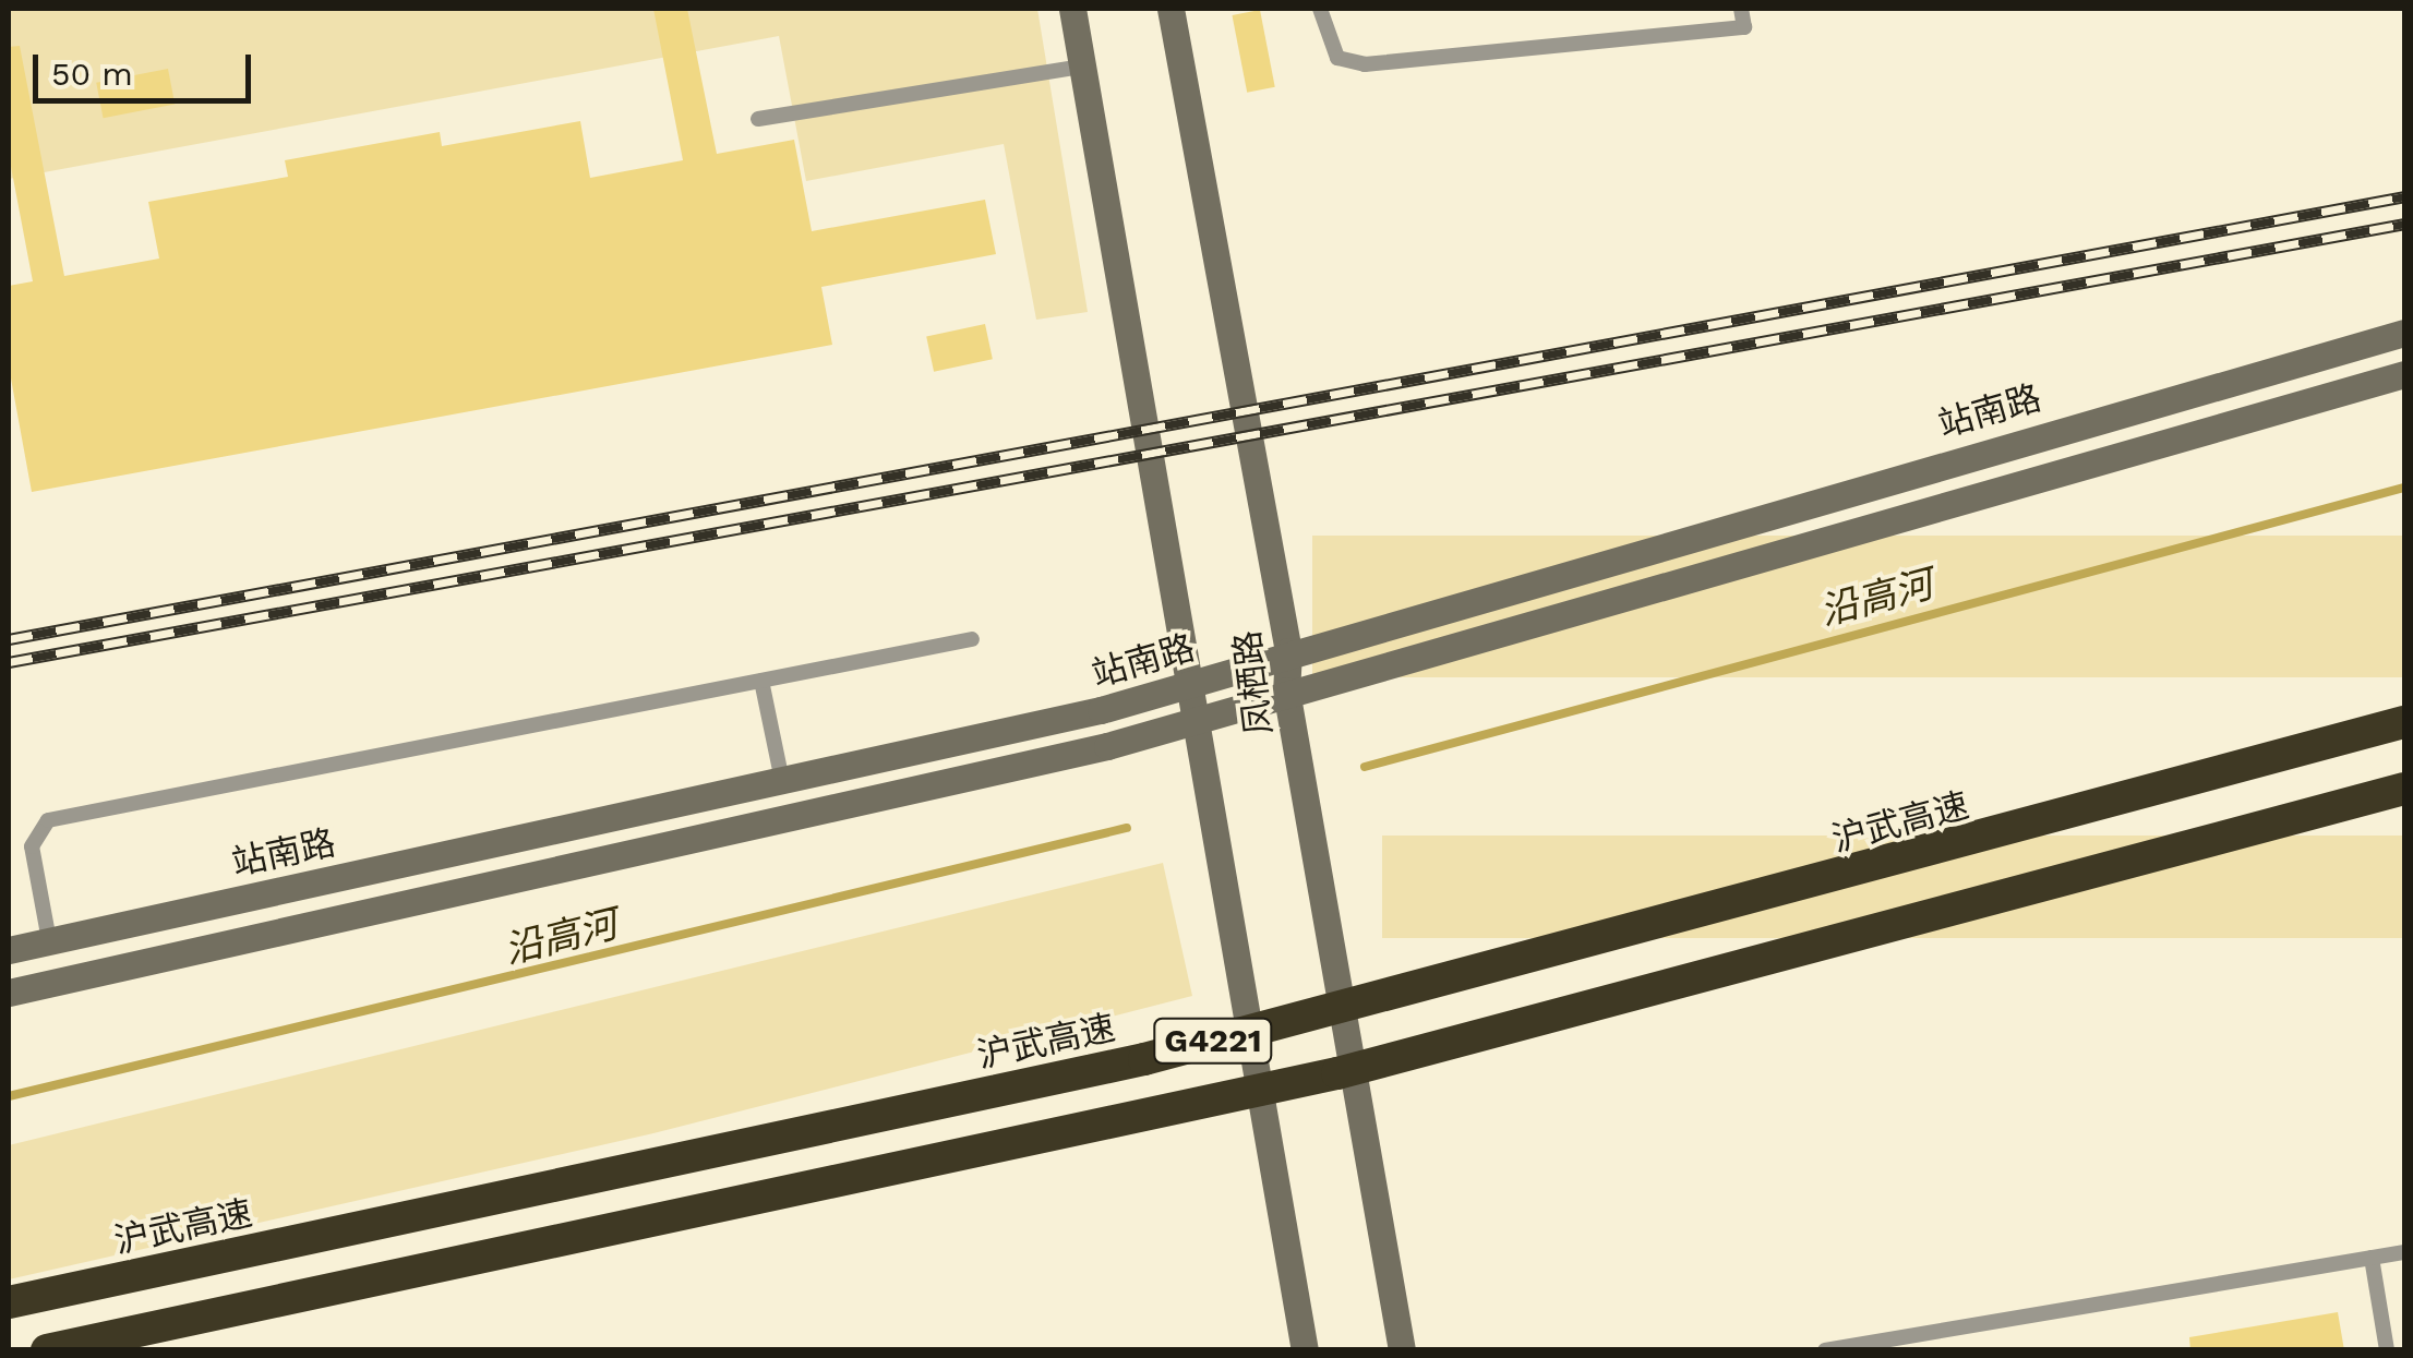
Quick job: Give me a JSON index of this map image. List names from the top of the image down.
{
  "streets": {
    "highway": ["沪武高速", "G4221"],
    "street": ["站南路", "凤栖路"]
  },
  "crossings": [
    ["站南路", "凤栖路"]
  ],
  "water": ["沿高河"],
  "scale_bar": "50 m"
}
